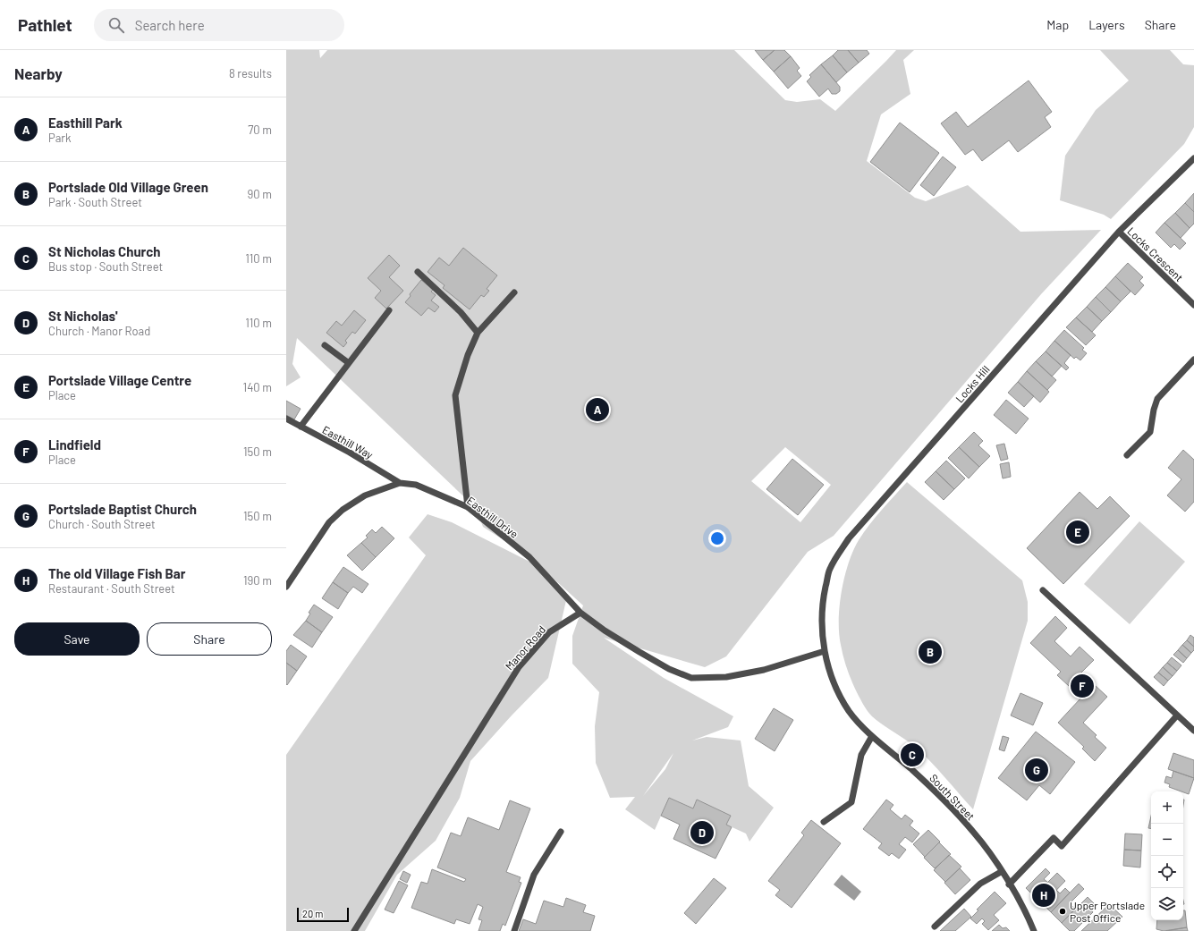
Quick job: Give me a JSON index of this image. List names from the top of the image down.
{
  "streets": {
    "street": [
      "Locks Crescent",
      "Locks Hill",
      "Easthill Way",
      "Easthill Drive",
      "Manor Road",
      "South Street"
    ]
  },
  "crossings": [
    ["Locks Crescent", "Locks Hill"],
    ["Locks Hill", "South Street"],
    ["Easthill Way", "Easthill Drive"],
    ["Easthill Drive", "Manor Road"]
  ],
  "places": ["Upper Portslade Post Office"],
  "scale_bar": "20 m",
  "page": {
    "header": "Pathlet",
    "search": "Search here",
    "nav": ["Map", "Layers", "Share"],
    "heading": ["Nearby", "8 results"],
    "list": [
      {
        "mark": "A",
        "name": "Easthill Park",
        "note": "Park",
        "value": "70 m"
      },
      {
        "mark": "B",
        "name": "Portslade Old Village Green",
        "note": "Park · South Street",
        "value": "90 m"
      },
      {
        "mark": "C",
        "name": "St Nicholas Church",
        "note": "Bus stop · South Street",
        "value": "110 m"
      },
      {
        "mark": "D",
        "name": "St Nicholas'",
        "note": "Church · Manor Road",
        "value": "110 m"
      },
      {
        "mark": "E",
        "name": "Portslade Village Centre",
        "note": "Place",
        "value": "140 m"
      },
      {
        "mark": "F",
        "name": "Lindfield",
        "note": "Place",
        "value": "150 m"
      },
      {
        "mark": "G",
        "name": "Portslade Baptist Church",
        "note": "Church · South Street",
        "value": "150 m"
      },
      {
        "mark": "H",
        "name": "The old Village Fish Bar",
        "note": "Restaurant · South Street",
        "value": "190 m"
      }
    ],
    "pins": [
      "A",
      "E",
      "B",
      "F",
      "C",
      "G",
      "D",
      "H"
    ],
    "buttons": ["Save", "Share"],
    "map_buttons": ["+", "−"],
    "scale": "20 m"
  }
}
